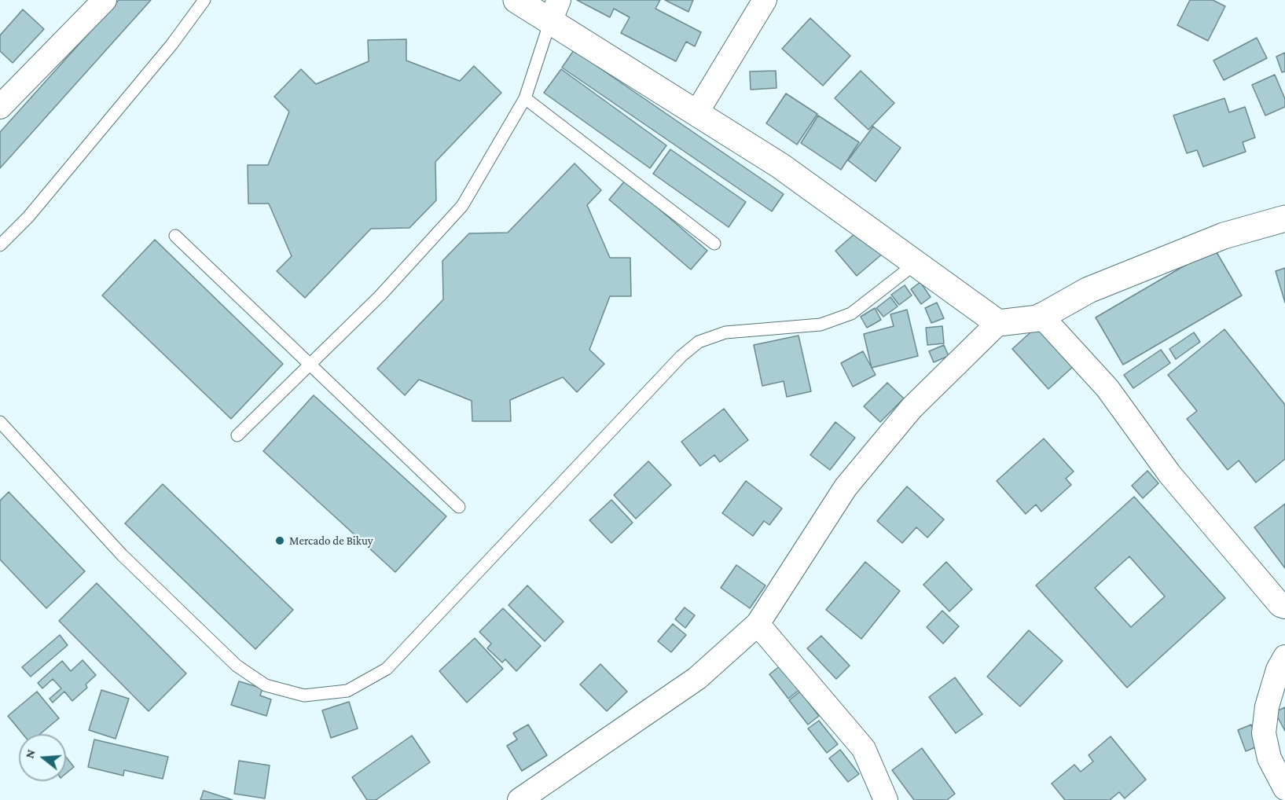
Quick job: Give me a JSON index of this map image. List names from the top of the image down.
{
  "places": ["Mercado de Bikuy"],
  "north": "left"
}
